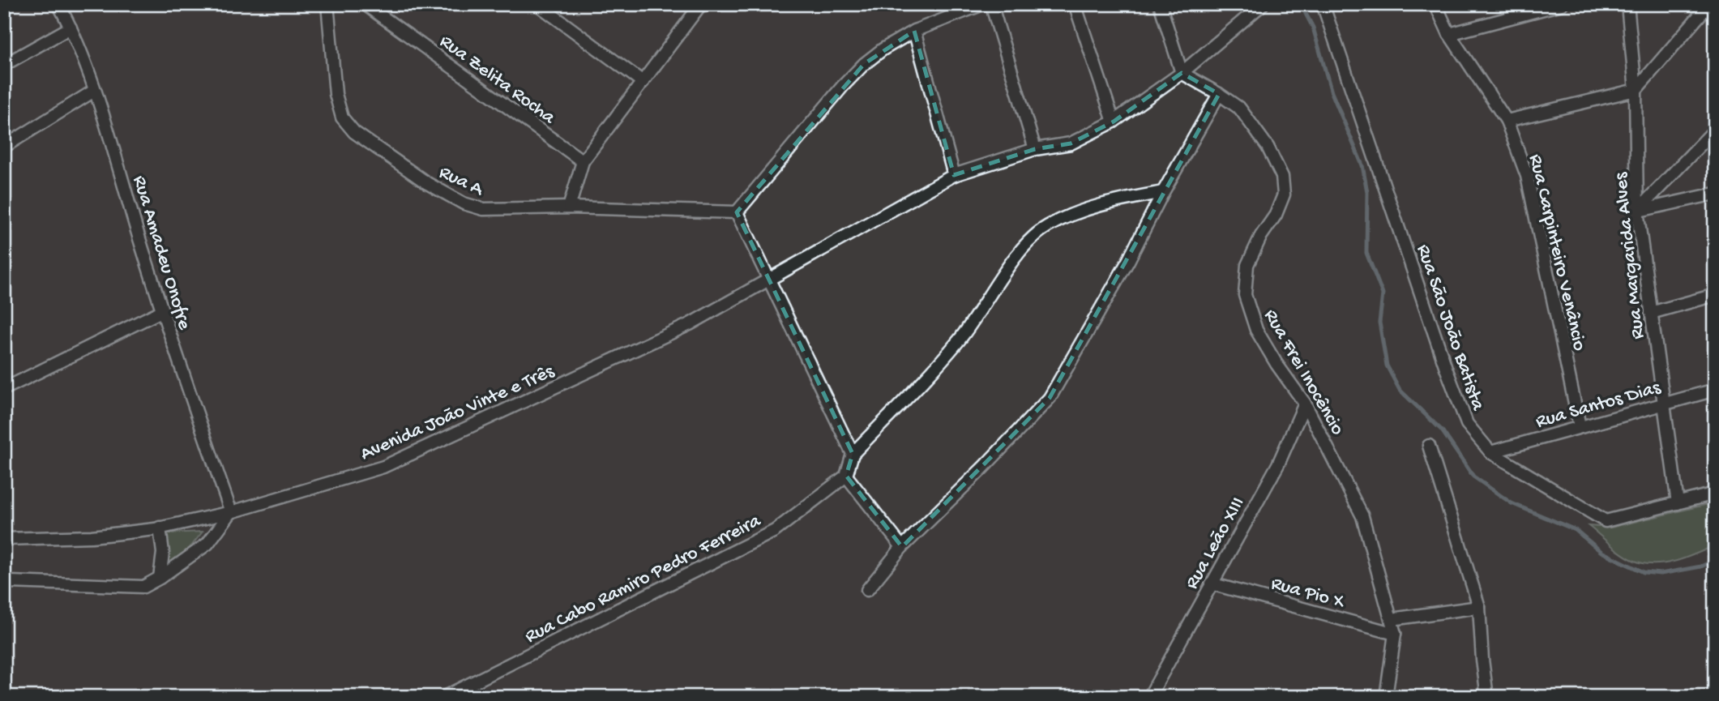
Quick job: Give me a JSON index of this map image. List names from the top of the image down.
{
  "streets": {
    "street": [
      "Rua Zelita Rocha",
      "Rua A",
      "Rua Amadeu Onofre",
      "Rua Carpinteiro Venâncio",
      "Rua Margarida Alves",
      "Rua São João Batista",
      "Rua Frei Inocêncio",
      "Rua Santos Dias",
      "Avenida João Vinte e Três",
      "Rua Leão XIII",
      "Rua Cabo Ramiro Pedro Ferreira",
      "Rua Pio X"
    ]
  },
  "crossings": [
    ["Rua Amadeu Onofre", "Avenida João Vinte e Três"],
    ["Rua Carpinteiro Venâncio", "Rua Santos Dias"],
    ["Rua Margarida Alves", "Rua São João Batista"],
    ["Rua Margarida Alves", "Rua Santos Dias"],
    ["Rua São João Batista", "Rua Santos Dias"],
    ["Rua Frei Inocêncio", "Avenida João Vinte e Três"],
    ["Rua Frei Inocêncio", "Rua Leão XIII"],
    ["Rua Frei Inocêncio", "Rua Pio X"],
    ["Rua Leão XIII", "Rua Pio X"]
  ]
}
